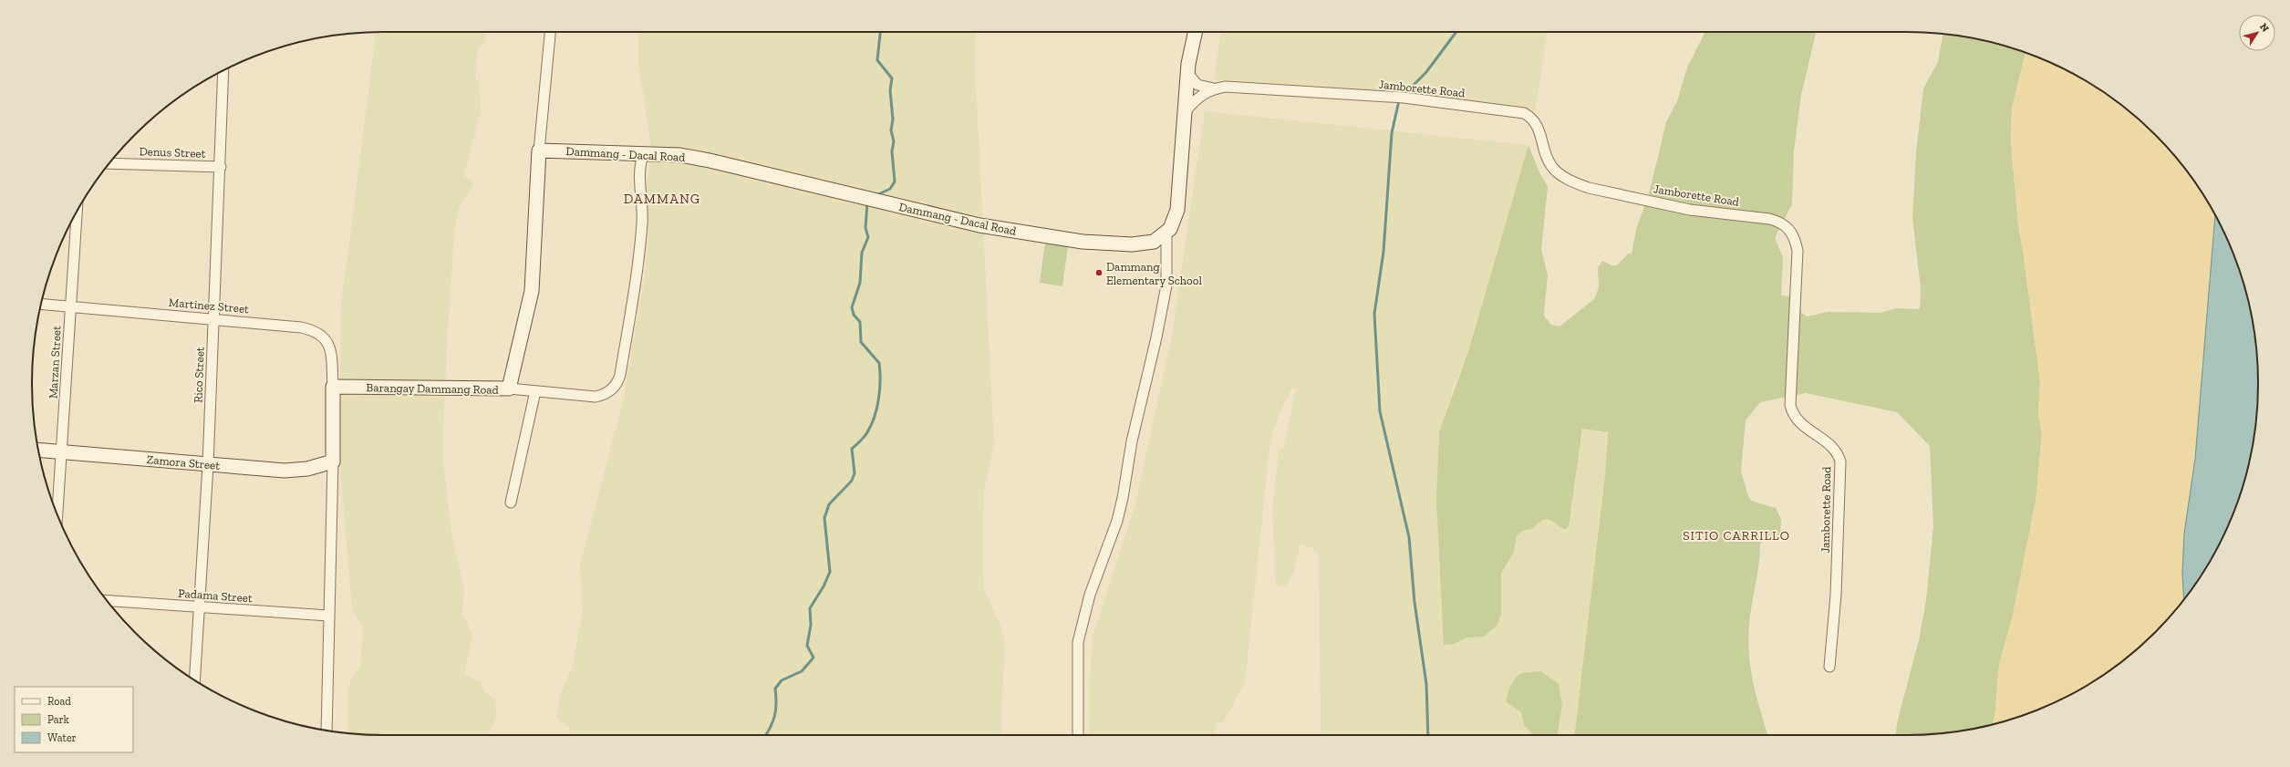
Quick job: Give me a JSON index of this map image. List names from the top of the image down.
{
  "streets": {
    "street": [
      "Jamborette Road",
      "Denus Street",
      "Dammang - Dacal Road",
      "Martinez Street",
      "Marzan Street",
      "Rico Street",
      "Barangay Dammang Road",
      "Zamora Street",
      "Padama Street"
    ]
  },
  "crossings": [
    ["Denus Street", "Rico Street"],
    ["Dammang - Dacal Road", "Barangay Dammang Road"],
    ["Martinez Street", "Marzan Street"],
    ["Martinez Street", "Rico Street"],
    ["Martinez Street", "Barangay Dammang Road"],
    ["Marzan Street", "Zamora Street"],
    ["Rico Street", "Zamora Street"],
    ["Rico Street", "Padama Street"]
  ],
  "districts": ["DAMMANG", "SITIO CARRILLO"],
  "places": ["Dammang Elementary School"],
  "legend": ["Road", "Park", "Water"],
  "north": "top right"
}
